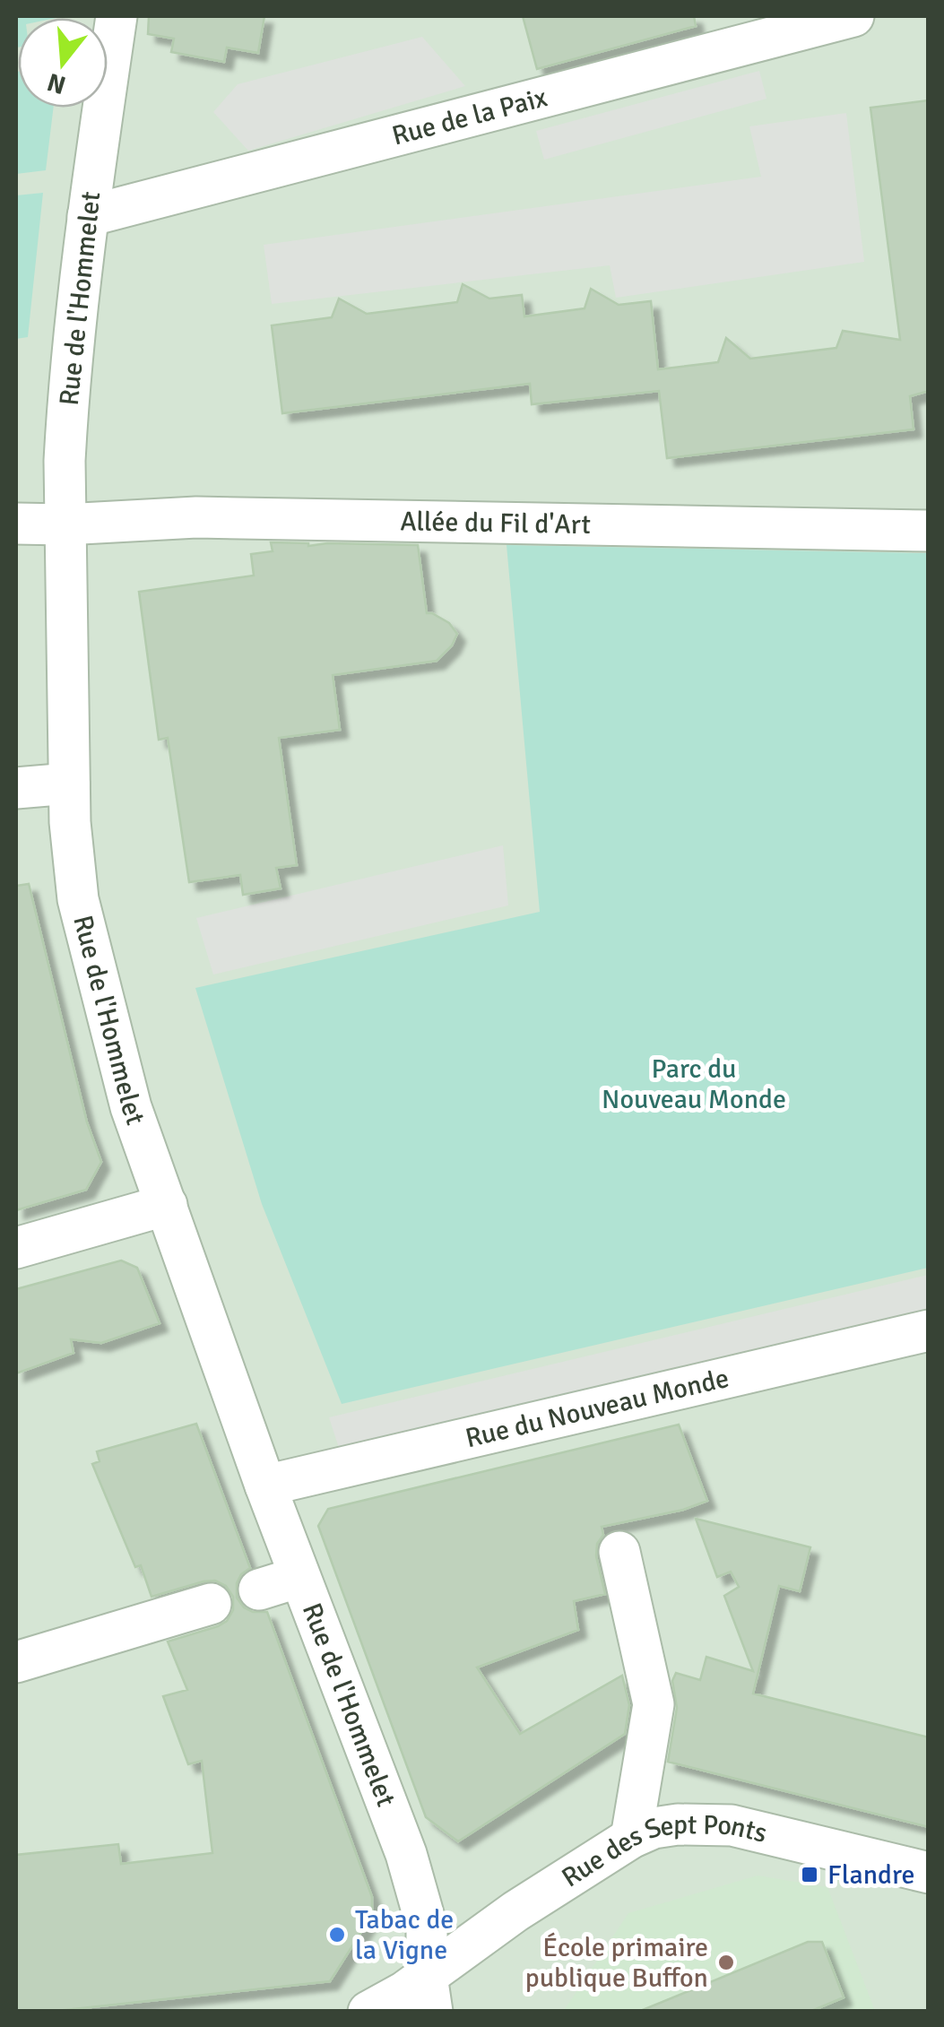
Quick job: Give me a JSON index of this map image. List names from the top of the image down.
{
  "streets": {
    "street": [
      "Rue de la Paix",
      "Rue de l'Hommelet",
      "Allée du Fil d'Art",
      "Rue du Nouveau Monde",
      "Rue des Sept Ponts"
    ]
  },
  "crossings": [
    ["Rue de la Paix", "Rue de l'Hommelet"],
    ["Rue de l'Hommelet", "Allée du Fil d'Art"],
    ["Rue de l'Hommelet", "Rue du Nouveau Monde"],
    ["Rue de l'Hommelet", "Rue des Sept Ponts"]
  ],
  "parks": ["Parc du Nouveau Monde"],
  "places": {
    "transit": ["Flandre"],
    "other": ["Tabac de la Vigne", "École primaire publique Buffon"]
  },
  "north": "bottom"
}
